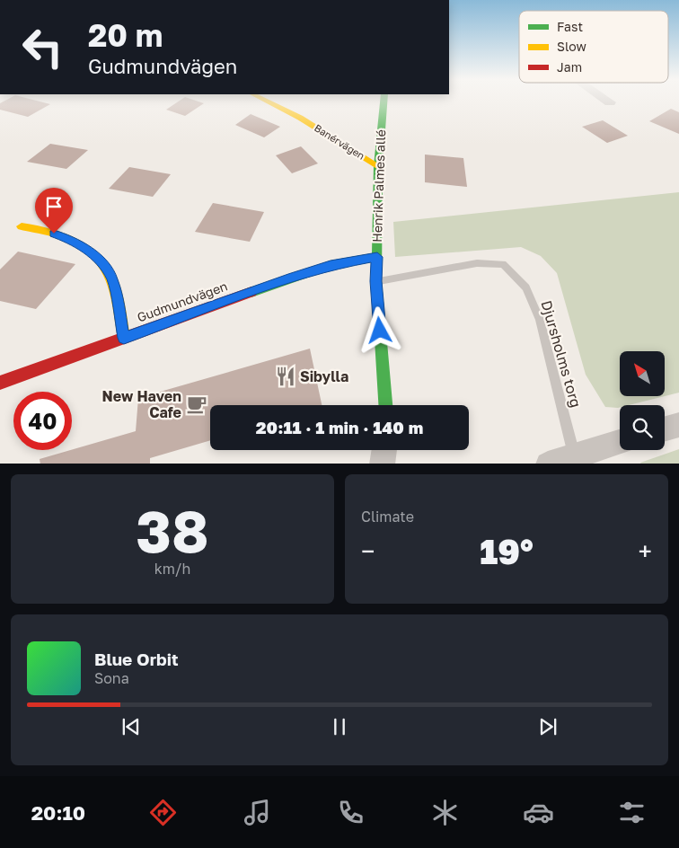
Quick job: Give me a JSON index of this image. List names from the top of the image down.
{
  "streets": {
    "street": ["Banérvägen", "Henrik Palmes allé", "Gudmundvägen"],
    "lane": ["Djursholms torg"]
  },
  "crossings": [
    ["Banérvägen", "Henrik Palmes allé"],
    ["Henrik Palmes allé", "Gudmundvägen"],
    ["Henrik Palmes allé", "Djursholms torg"]
  ],
  "places": {
    "restaurant": ["Sibylla"],
    "cafe": ["New Haven Cafe"]
  },
  "legend": ["Fast", "Slow", "Jam"],
  "north": "top left",
  "page": {
    "turn": ["20 m", "Gudmundvägen"],
    "limit": "40",
    "trip": "20:11 · 1 min · 140 m",
    "tile": [
      ["38", "km/h"],
      "Climate"
    ],
    "heat": ["−", "19°", "+"],
    "song": ["Blue Orbit", "Sona"],
    "tabs": "20:10"
  }
}
